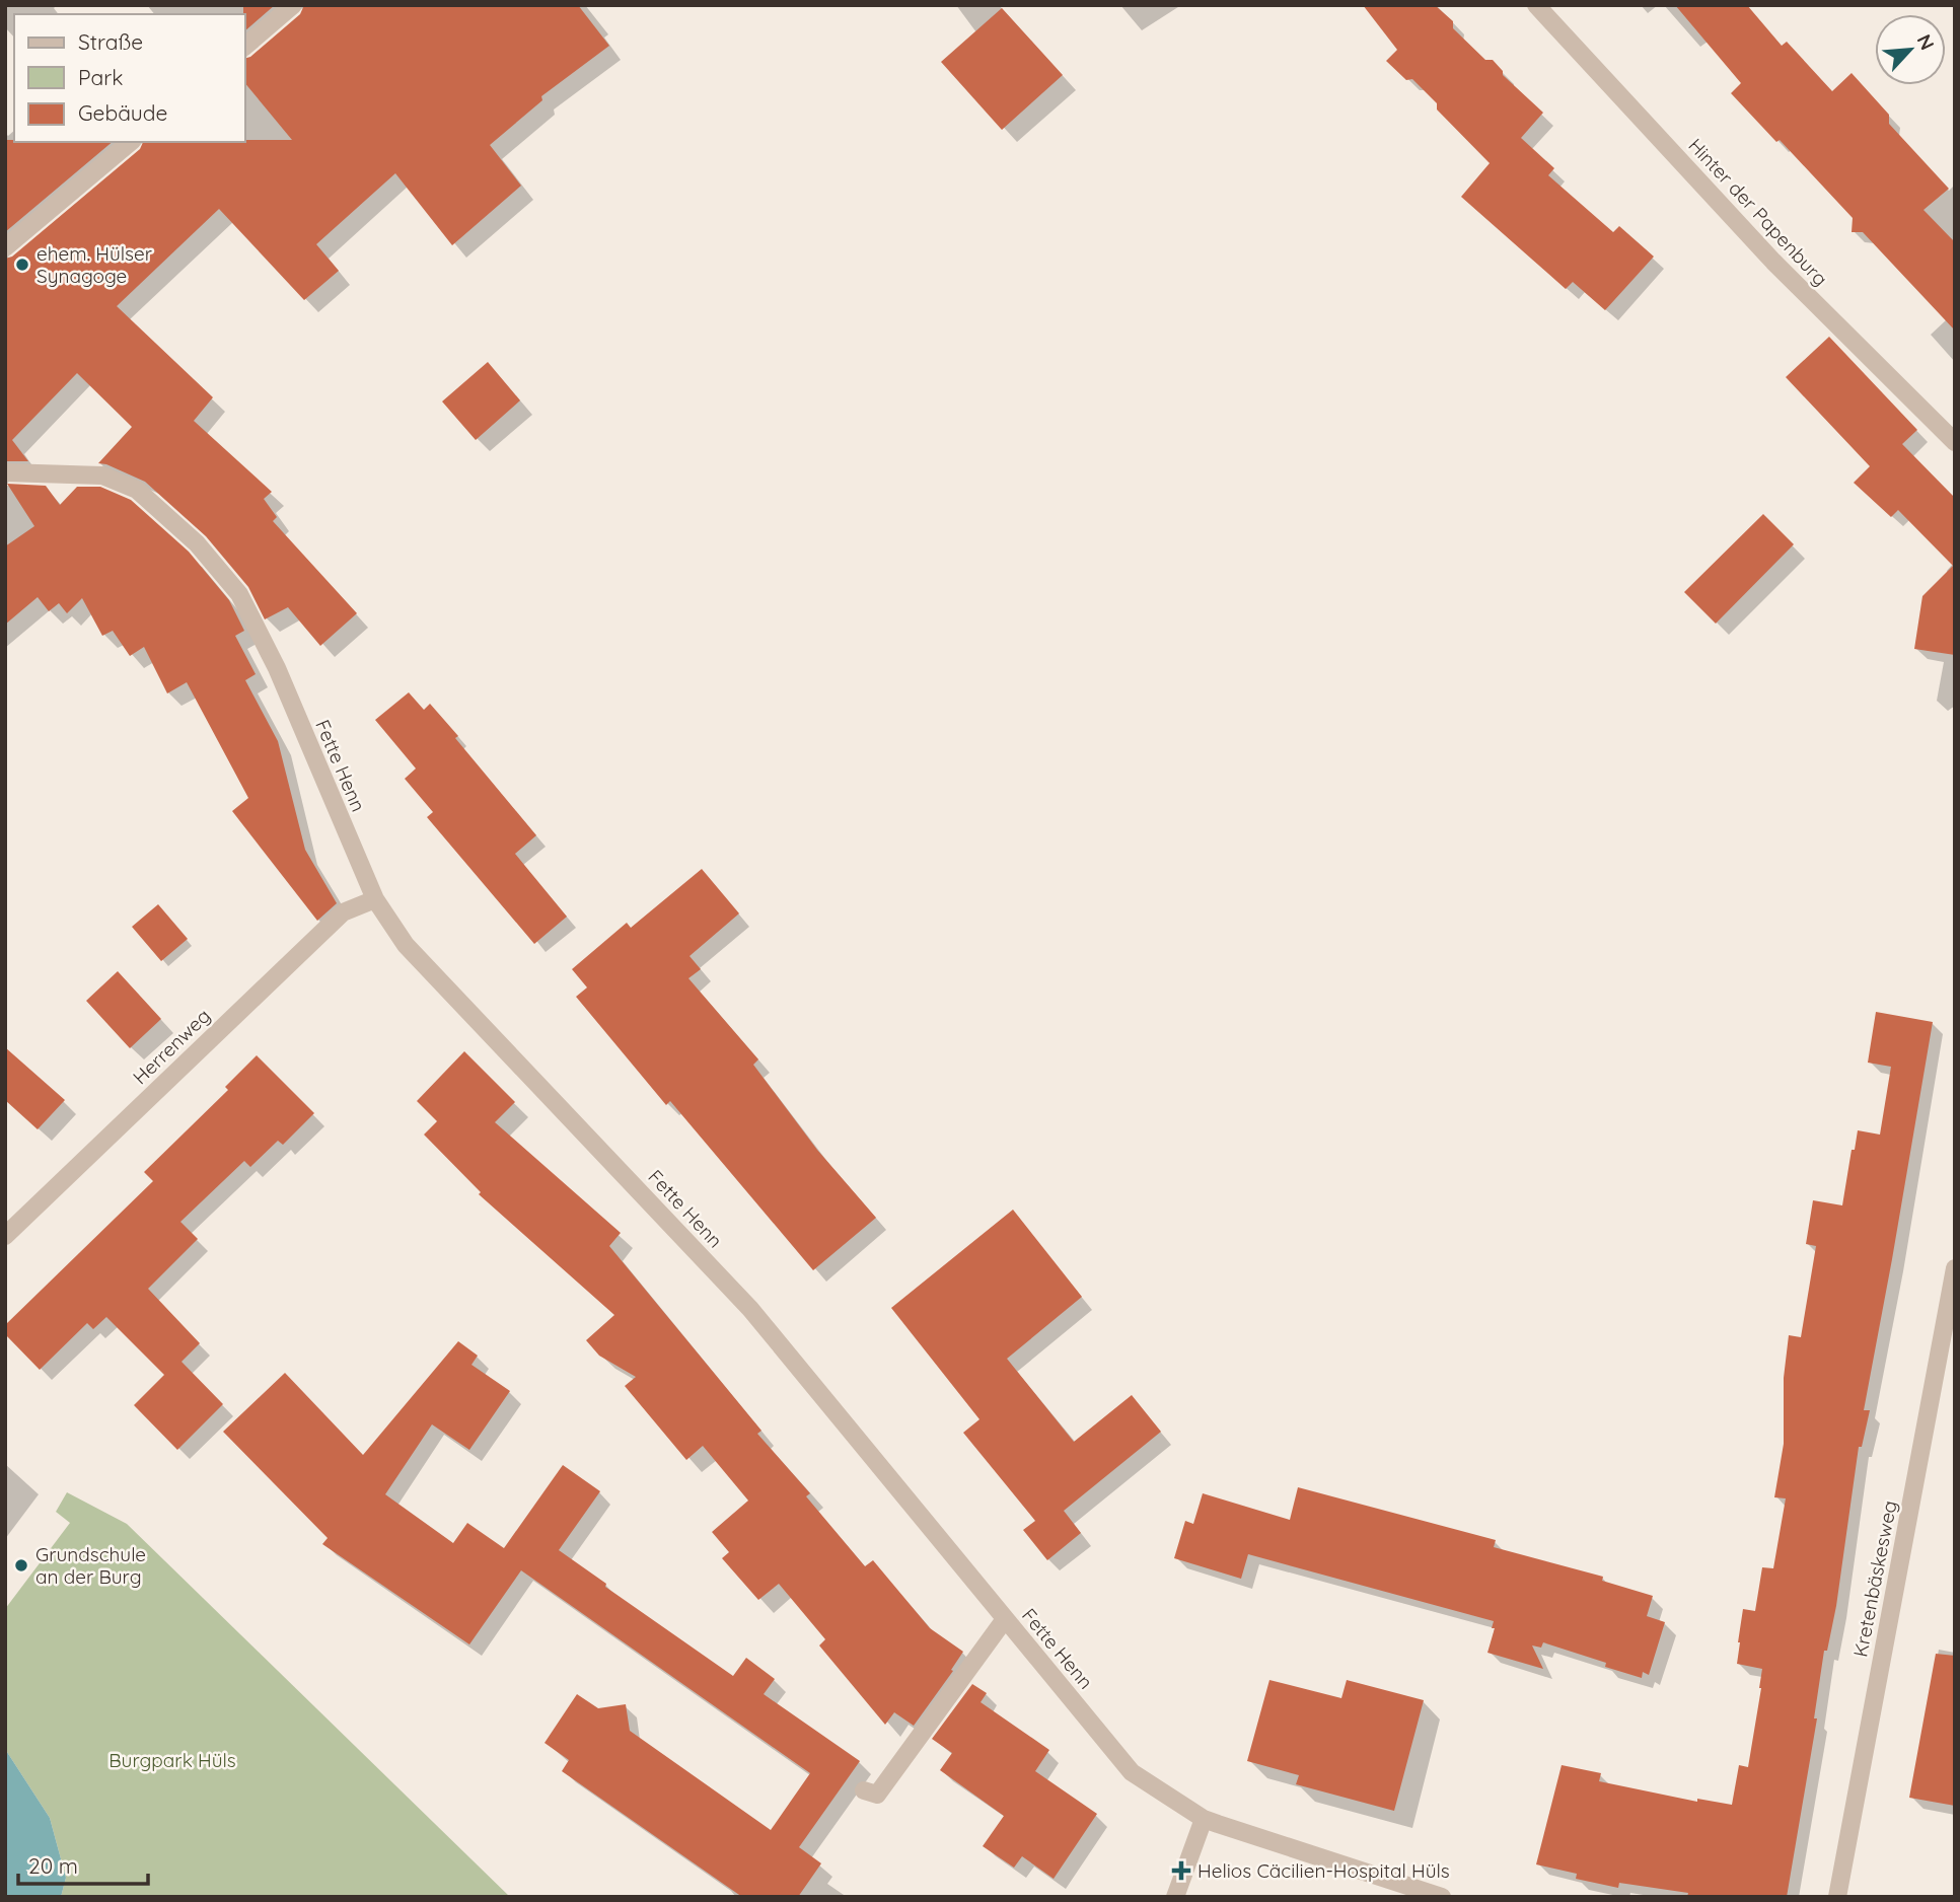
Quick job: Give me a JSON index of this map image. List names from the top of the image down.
{
  "streets": {
    "street": [
      "Hinter der Papenburg",
      "Fette Henn",
      "Herrenweg",
      "Kretenbäskesweg"
    ]
  },
  "crossings": [
    ["Fette Henn", "Herrenweg"]
  ],
  "parks": ["Burgpark Hüls"],
  "places": {
    "other": ["ehem. Hülser Synagoge", "Grundschule an der Burg"],
    "health": ["Helios Cäcilien-Hospital Hüls"]
  },
  "legend": ["Straße", "Park", "Gebäude"],
  "scale_bar": "20 m",
  "north": "top right"
}
